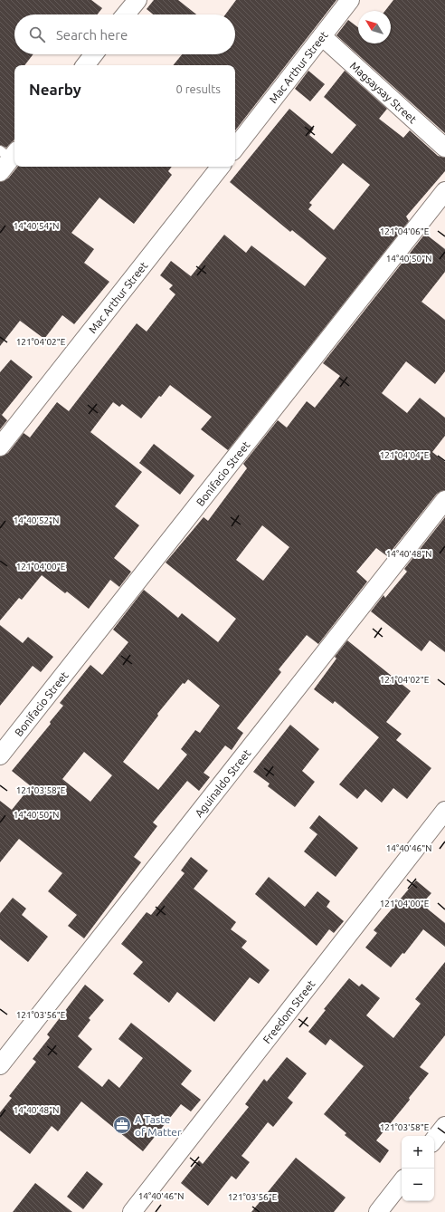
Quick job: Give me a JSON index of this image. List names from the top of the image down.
{
  "streets": {
    "street": [
      "Mac Arthur Street",
      "Magsaysay Street",
      "Bonifacio Street",
      "Aguinaldo Street",
      "Freedom Street"
    ]
  },
  "crossings": [
    ["Mac Arthur Street", "Magsaysay Street"]
  ],
  "places": {
    "office": ["A Taste of Matter"]
  },
  "north": "top left",
  "page": {
    "search": "Search here",
    "heading": ["Nearby", "0 results"],
    "map_buttons": ["+", "−"]
  },
  "coordinates": [
    "14°40'54\"N",
    "121°04'06\"E",
    "14°40'50\"N",
    "121°04'02\"E",
    "121°04'04\"E",
    "14°40'52\"N",
    "14°40'48\"N",
    "121°04'00\"E",
    "121°03'58\"E",
    "14°40'46\"N",
    "121°03'56\"E"
  ]
}
